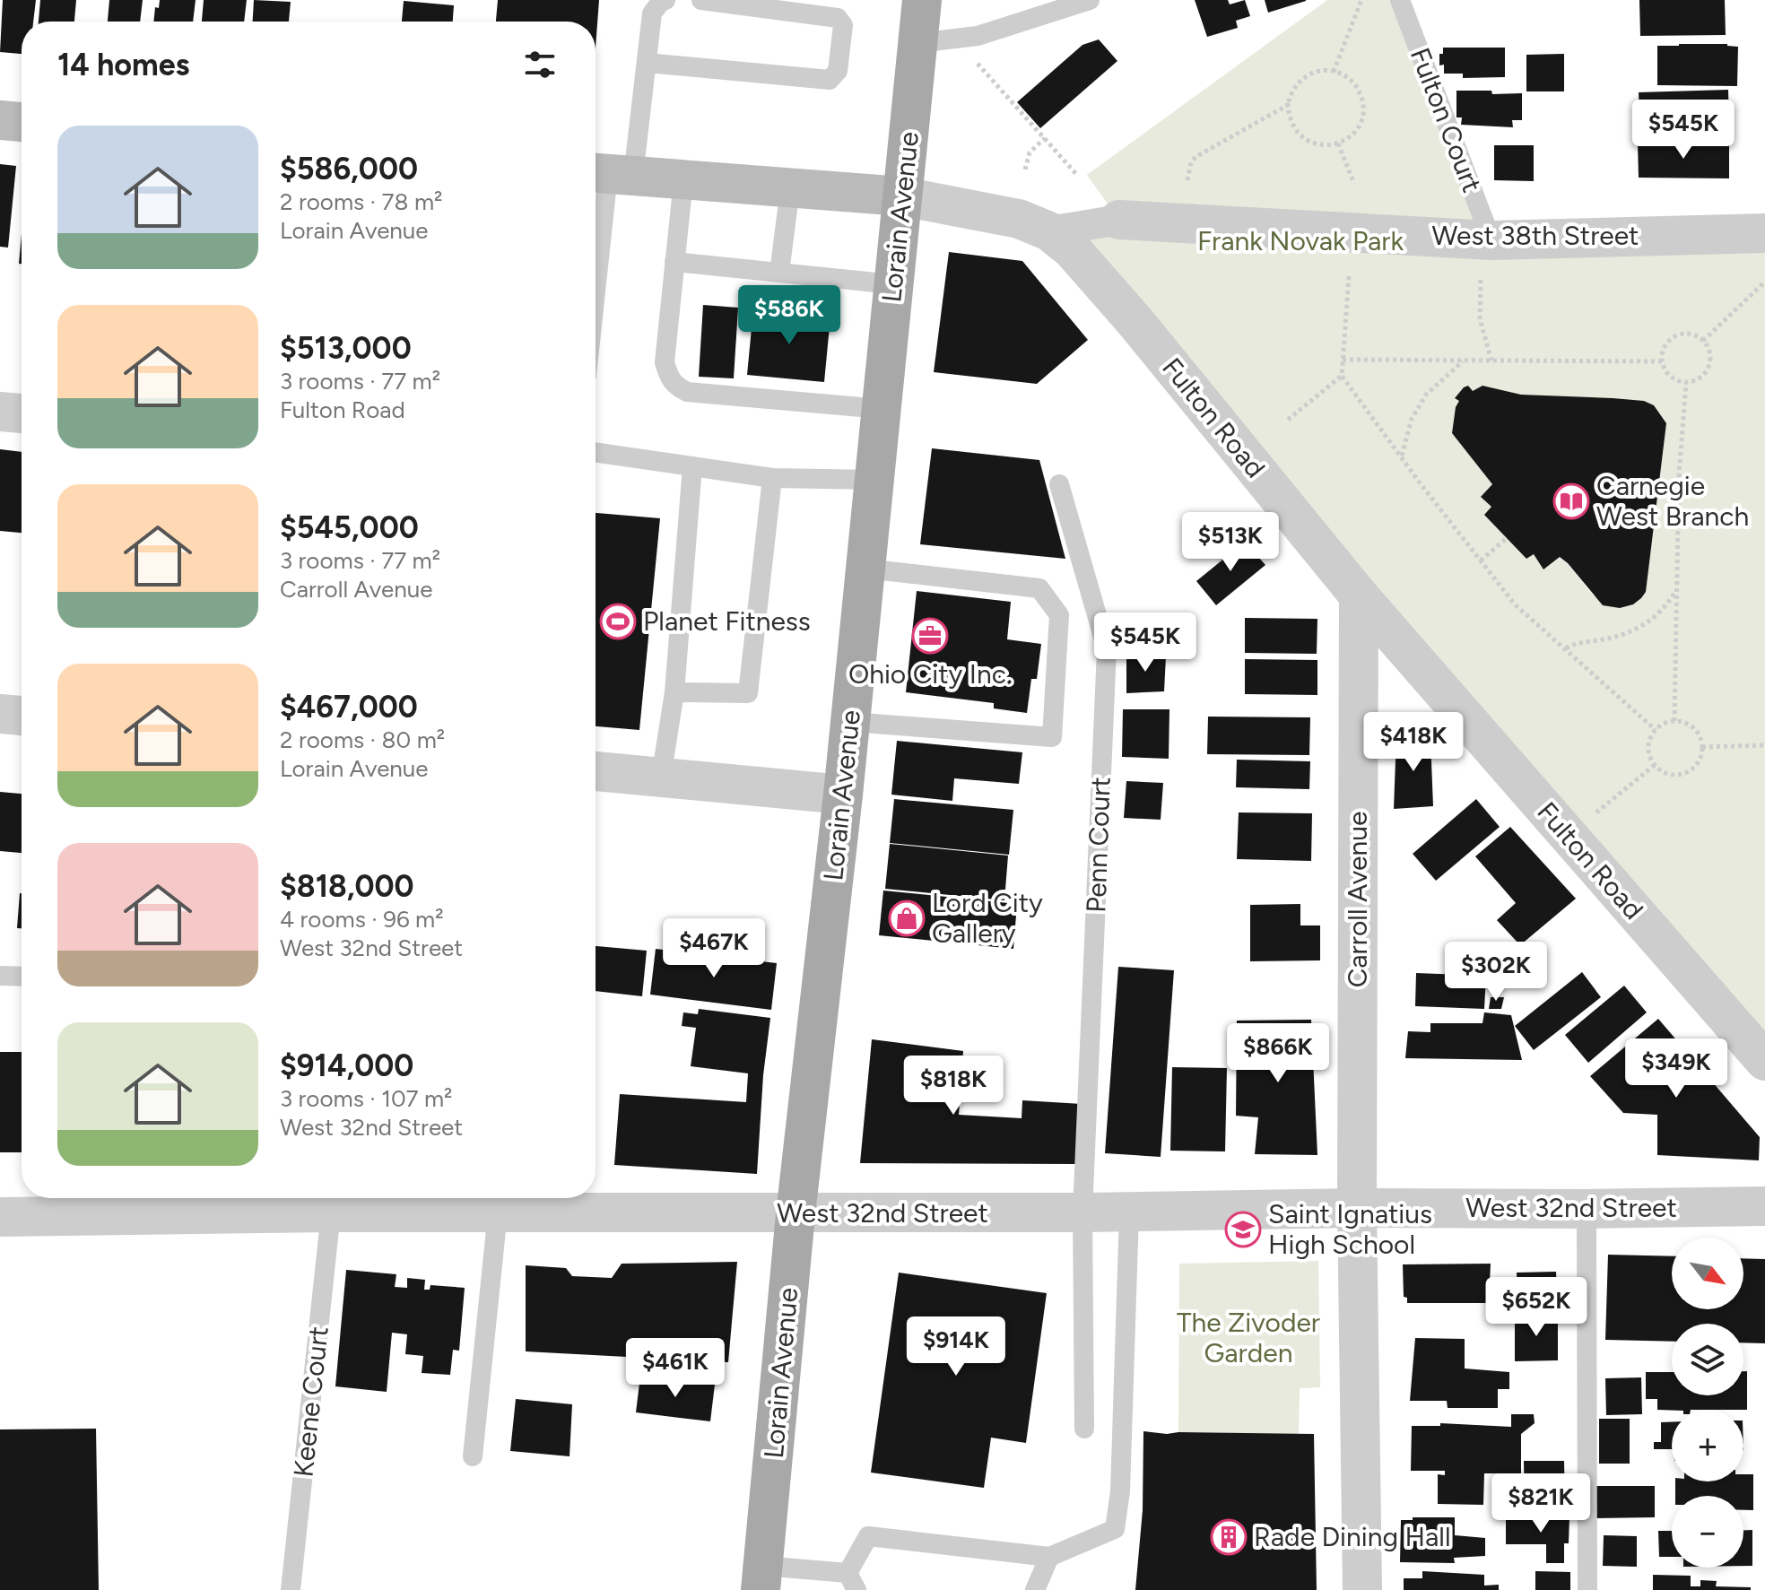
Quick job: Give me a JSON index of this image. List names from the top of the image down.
{
  "streets": {
    "main road": ["Lorain Avenue", "Fulton Road"],
    "street": ["West 38th Street", "Carroll Avenue", "West 32nd Street"],
    "lane": ["Fulton Court", "Penn Court", "Keene Court"]
  },
  "crossings": [
    ["Fulton Court", "West 38th Street"],
    ["Lorain Avenue", "Fulton Road"],
    ["Lorain Avenue", "West 32nd Street"],
    ["West 38th Street", "Fulton Road"],
    ["Fulton Road", "Carroll Avenue"],
    ["Penn Court", "West 32nd Street"],
    ["Carroll Avenue", "West 32nd Street"],
    ["West 32nd Street", "Keene Court"]
  ],
  "parks": ["Frank Novak Park", "The Zivoder Garden"],
  "places": {
    "library": ["Carnegie West Branch"],
    "sports": ["Planet Fitness"],
    "office": ["Ohio City Inc."],
    "shop": ["Lord City Gallery"],
    "school or university": ["Saint Ignatius High School"],
    "building": ["Rade Dining Hall"]
  },
  "north": "bottom right",
  "page": {
    "heading": "14 homes",
    "price": [
      "$545K",
      "$586K",
      "$513K",
      "$545K",
      "$418K",
      "$467K",
      "$302K",
      "$866K",
      "$349K",
      "$818K",
      "$652K",
      "$914K",
      "$461K",
      "$821K"
    ],
    "list": [
      {
        "name": "$586,000",
        "note": "2 rooms · 78 m² · Lorain Avenue"
      },
      {
        "name": "$513,000",
        "note": "3 rooms · 77 m² · Fulton Road"
      },
      {
        "name": "$545,000",
        "note": "3 rooms · 77 m² · Carroll Avenue"
      },
      {
        "name": "$467,000",
        "note": "2 rooms · 80 m² · Lorain Avenue"
      },
      {
        "name": "$818,000",
        "note": "4 rooms · 96 m² · West 32nd Street"
      },
      {
        "name": "$914,000",
        "note": "3 rooms · 107 m² · West 32nd Street"
      }
    ],
    "map_buttons": ["+", "−"]
  }
}
